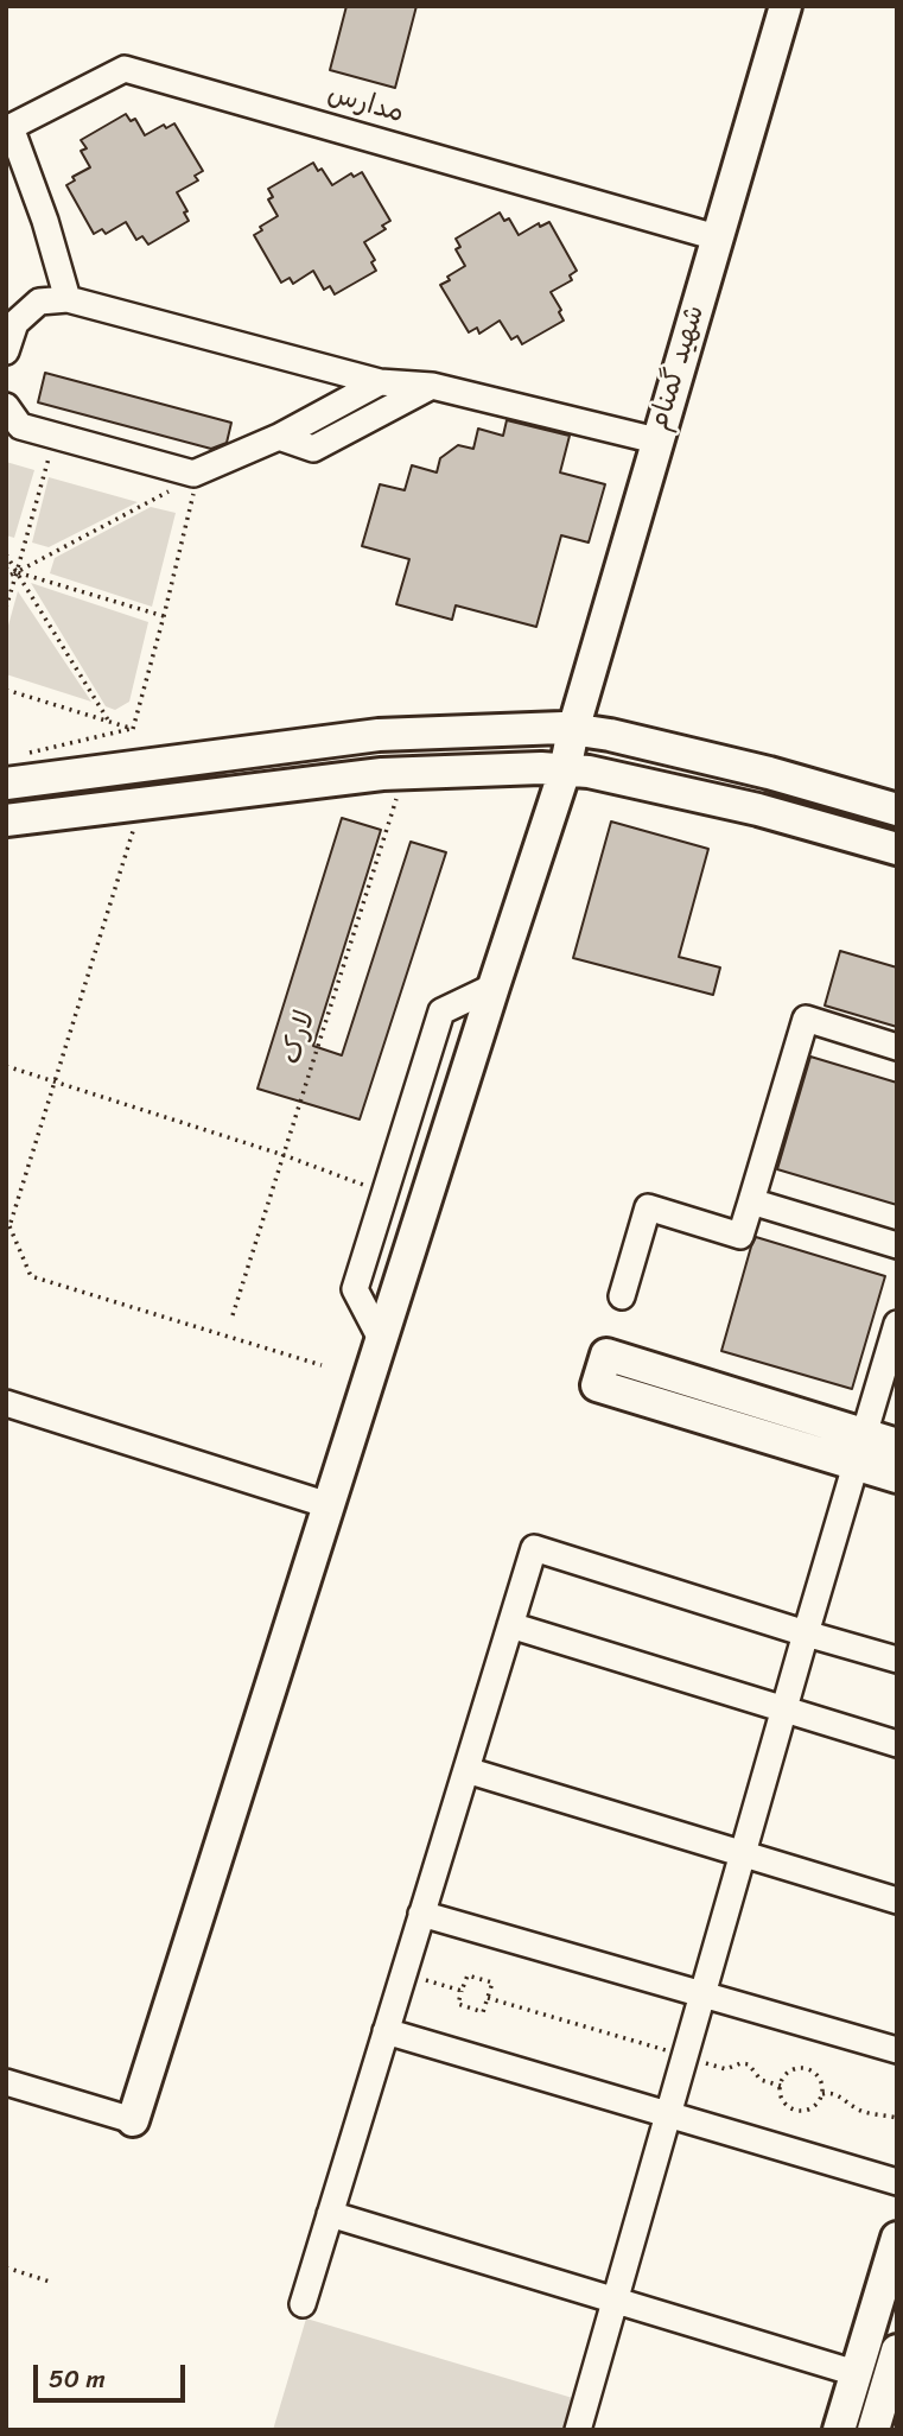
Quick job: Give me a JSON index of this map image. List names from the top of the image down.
{
  "streets": {
    "street": ["مدارس", "شهید گمنام"],
    "path": ["لارک"]
  },
  "crossings": [
    ["مدارس", "شهید گمنام"]
  ],
  "scale_bar": "50 m"
}
